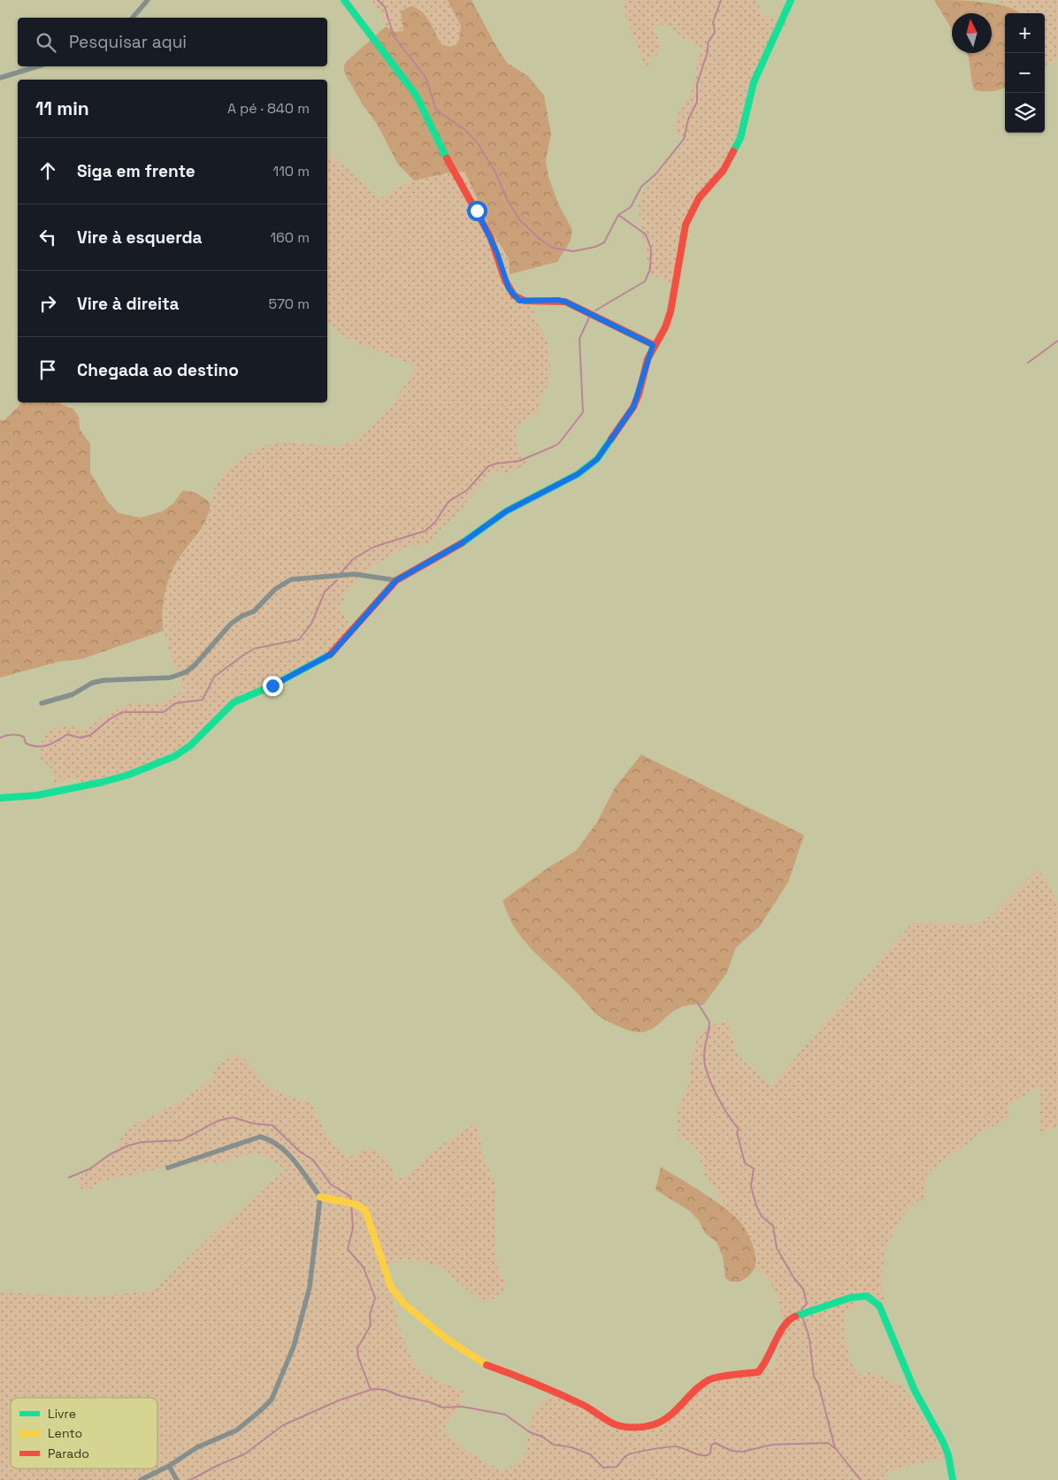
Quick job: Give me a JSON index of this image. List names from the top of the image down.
{
  "legend": ["Livre", "Lento", "Parado"],
  "north": "top",
  "page": {
    "map_buttons": ["+", "−"],
    "search": "Pesquisar aqui",
    "heading": ["11 min", "A pé · 840 m"],
    "list": [
      ["Siga em frente", "110 m"],
      ["Vire à esquerda", "160 m"],
      ["Vire à direita", "570 m"],
      "Chegada ao destino"
    ]
  }
}
